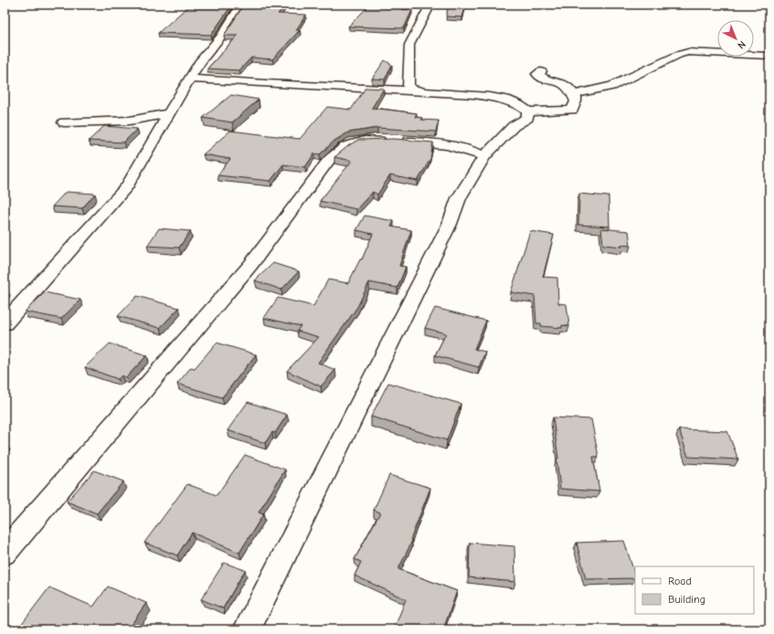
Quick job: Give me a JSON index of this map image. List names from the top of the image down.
{
  "legend": ["Road", "Building"],
  "north": "bottom right"
}
